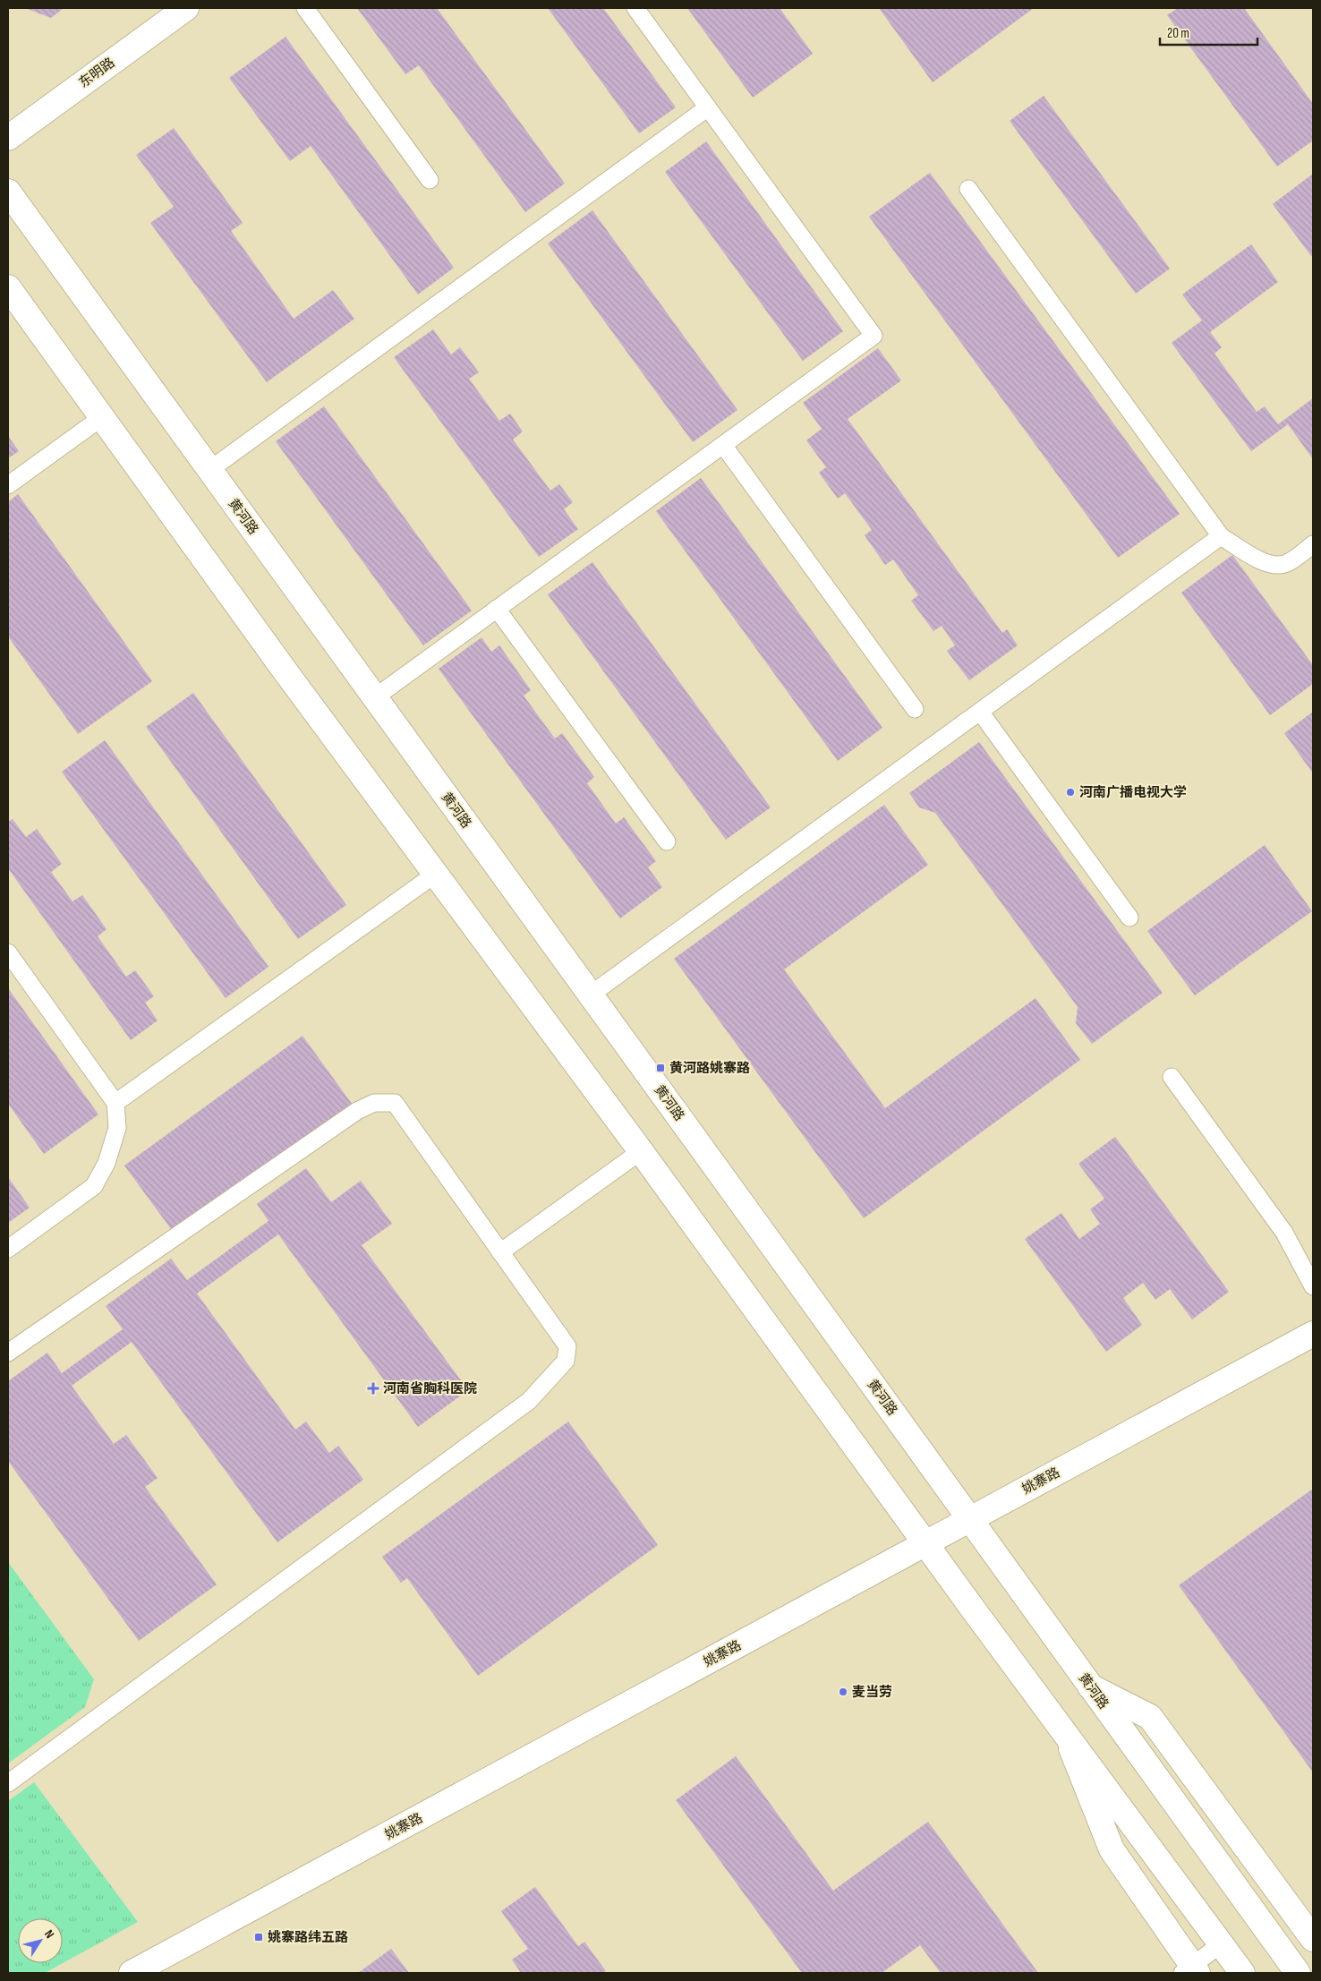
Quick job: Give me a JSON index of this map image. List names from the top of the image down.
{
  "streets": {
    "main road": ["东明路", "黄河路", "姚寨路"]
  },
  "crossings": [
    ["黄河路", "姚寨路"]
  ],
  "places": {
    "other": ["河南广播电视大学", "麦当劳"],
    "transit": ["黄河路姚寨路", "姚寨路纬五路"],
    "health": ["河南省胸科医院"]
  },
  "scale_bar": "20 m",
  "north": "top right"
}
